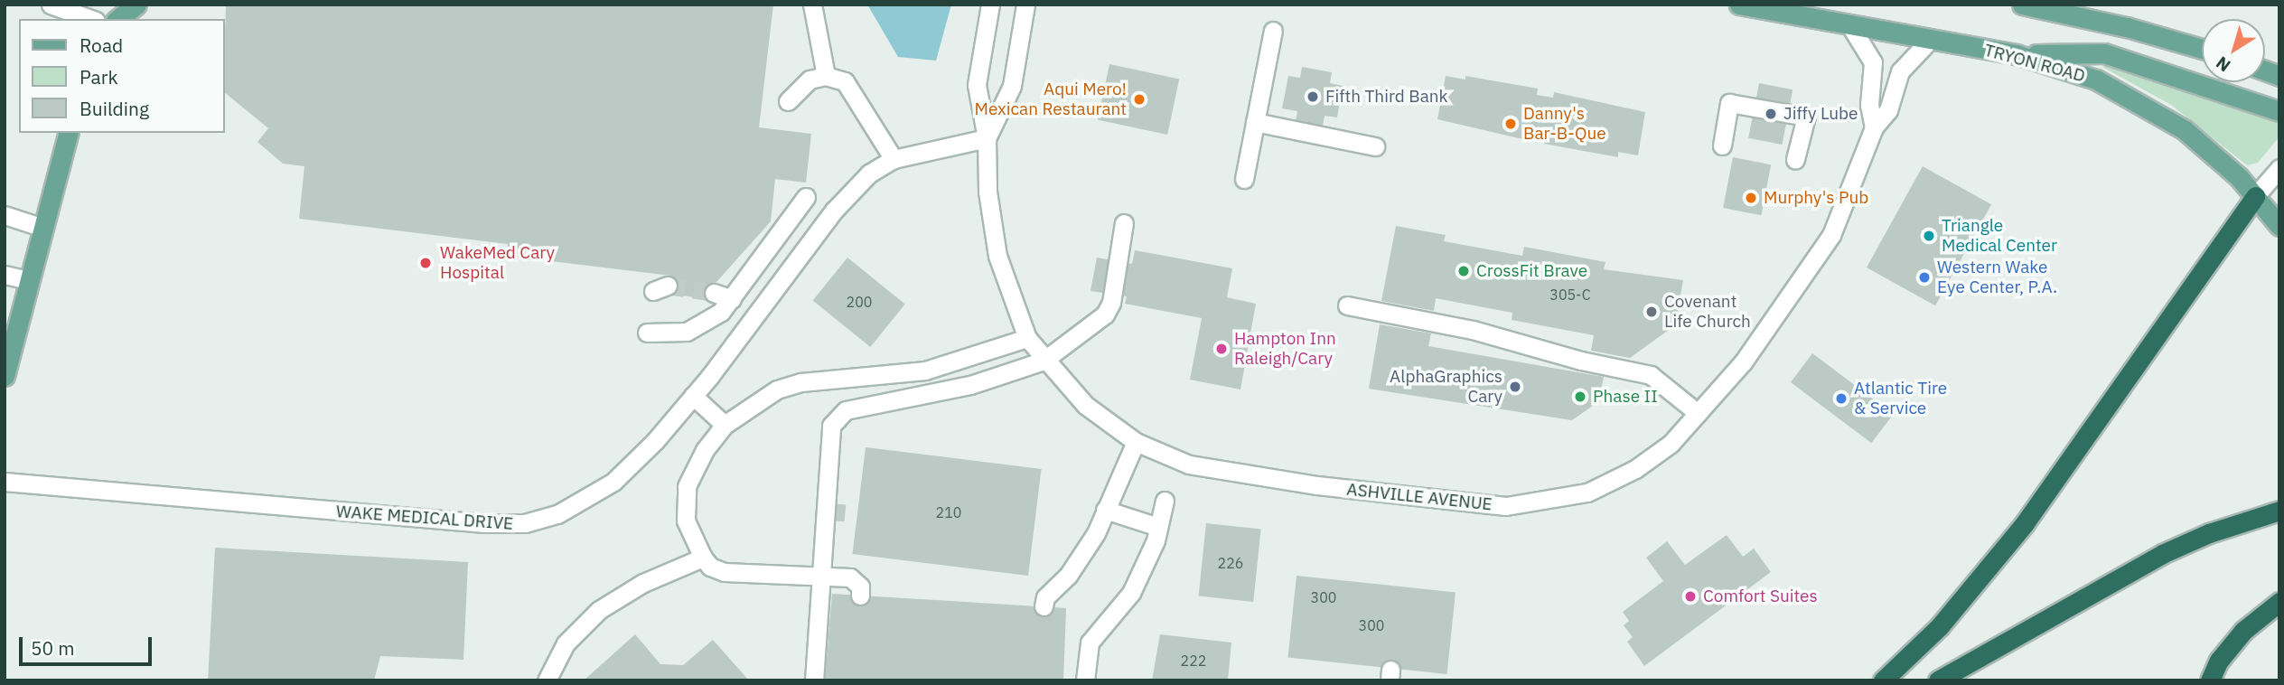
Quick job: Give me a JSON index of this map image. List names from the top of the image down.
{
  "streets": {
    "main road": ["TRYON ROAD"],
    "street": ["ASHVILLE AVENUE", "WAKE MEDICAL DRIVE"]
  },
  "crossings": [
    ["TRYON ROAD", "ASHVILLE AVENUE"],
    ["ASHVILLE AVENUE", "WAKE MEDICAL DRIVE"]
  ],
  "places": [
    "Fifth Third Bank",
    "Aqui Mero! Mexican Restaurant",
    "Jiffy Lube",
    "Danny's Bar-B-Que",
    "Murphy's Pub",
    "Triangle Medical Center",
    "WakeMed Cary Hospital",
    "CrossFit Brave",
    "Western Wake Eye Center, P.A.",
    "Covenant Life Church",
    "Hampton Inn Raleigh/Cary",
    "AlphaGraphics Cary",
    "Phase II",
    "Atlantic Tire & Service",
    "Comfort Suites"
  ],
  "house_numbers": [
    "305-C",
    "200",
    "210",
    "226",
    "300",
    "300",
    "222"
  ],
  "legend": ["Road", "Park", "Building"],
  "scale_bar": "50 m",
  "north": "bottom left"
}
